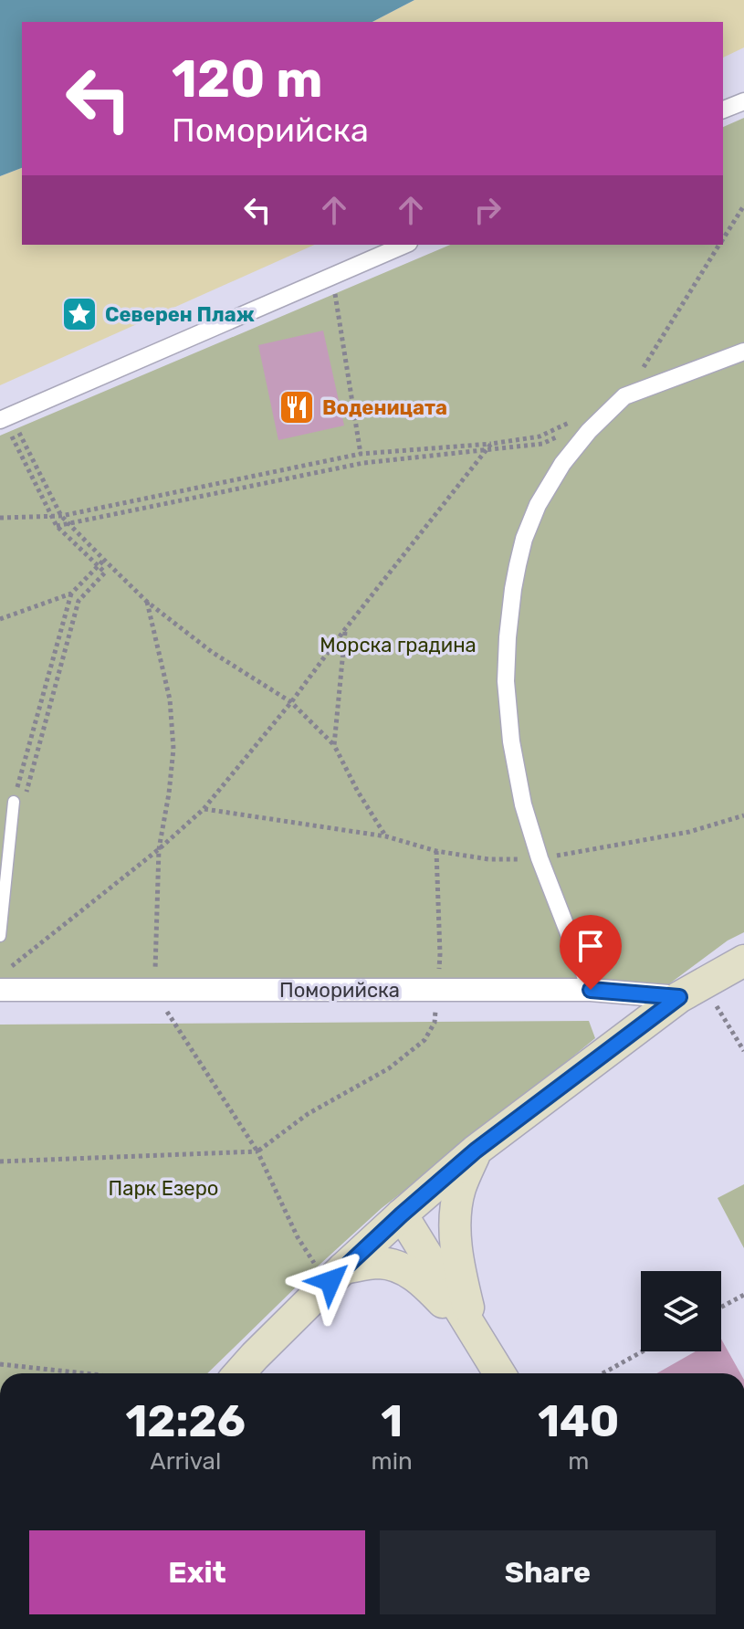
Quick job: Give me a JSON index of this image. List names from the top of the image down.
{
  "streets": {
    "street": ["Поморийска"]
  },
  "parks": ["Морска градина", "Парк Езеро"],
  "places": {
    "place": ["Северен Плаж"],
    "restaurant": ["Воденицата"]
  },
  "page": {
    "turn": ["120 m", "Поморийска"],
    "eta": [
      "12:26",
      "Arrival",
      "1",
      "min",
      "140",
      "m"
    ],
    "buttons": ["Exit", "Share"]
  }
}
